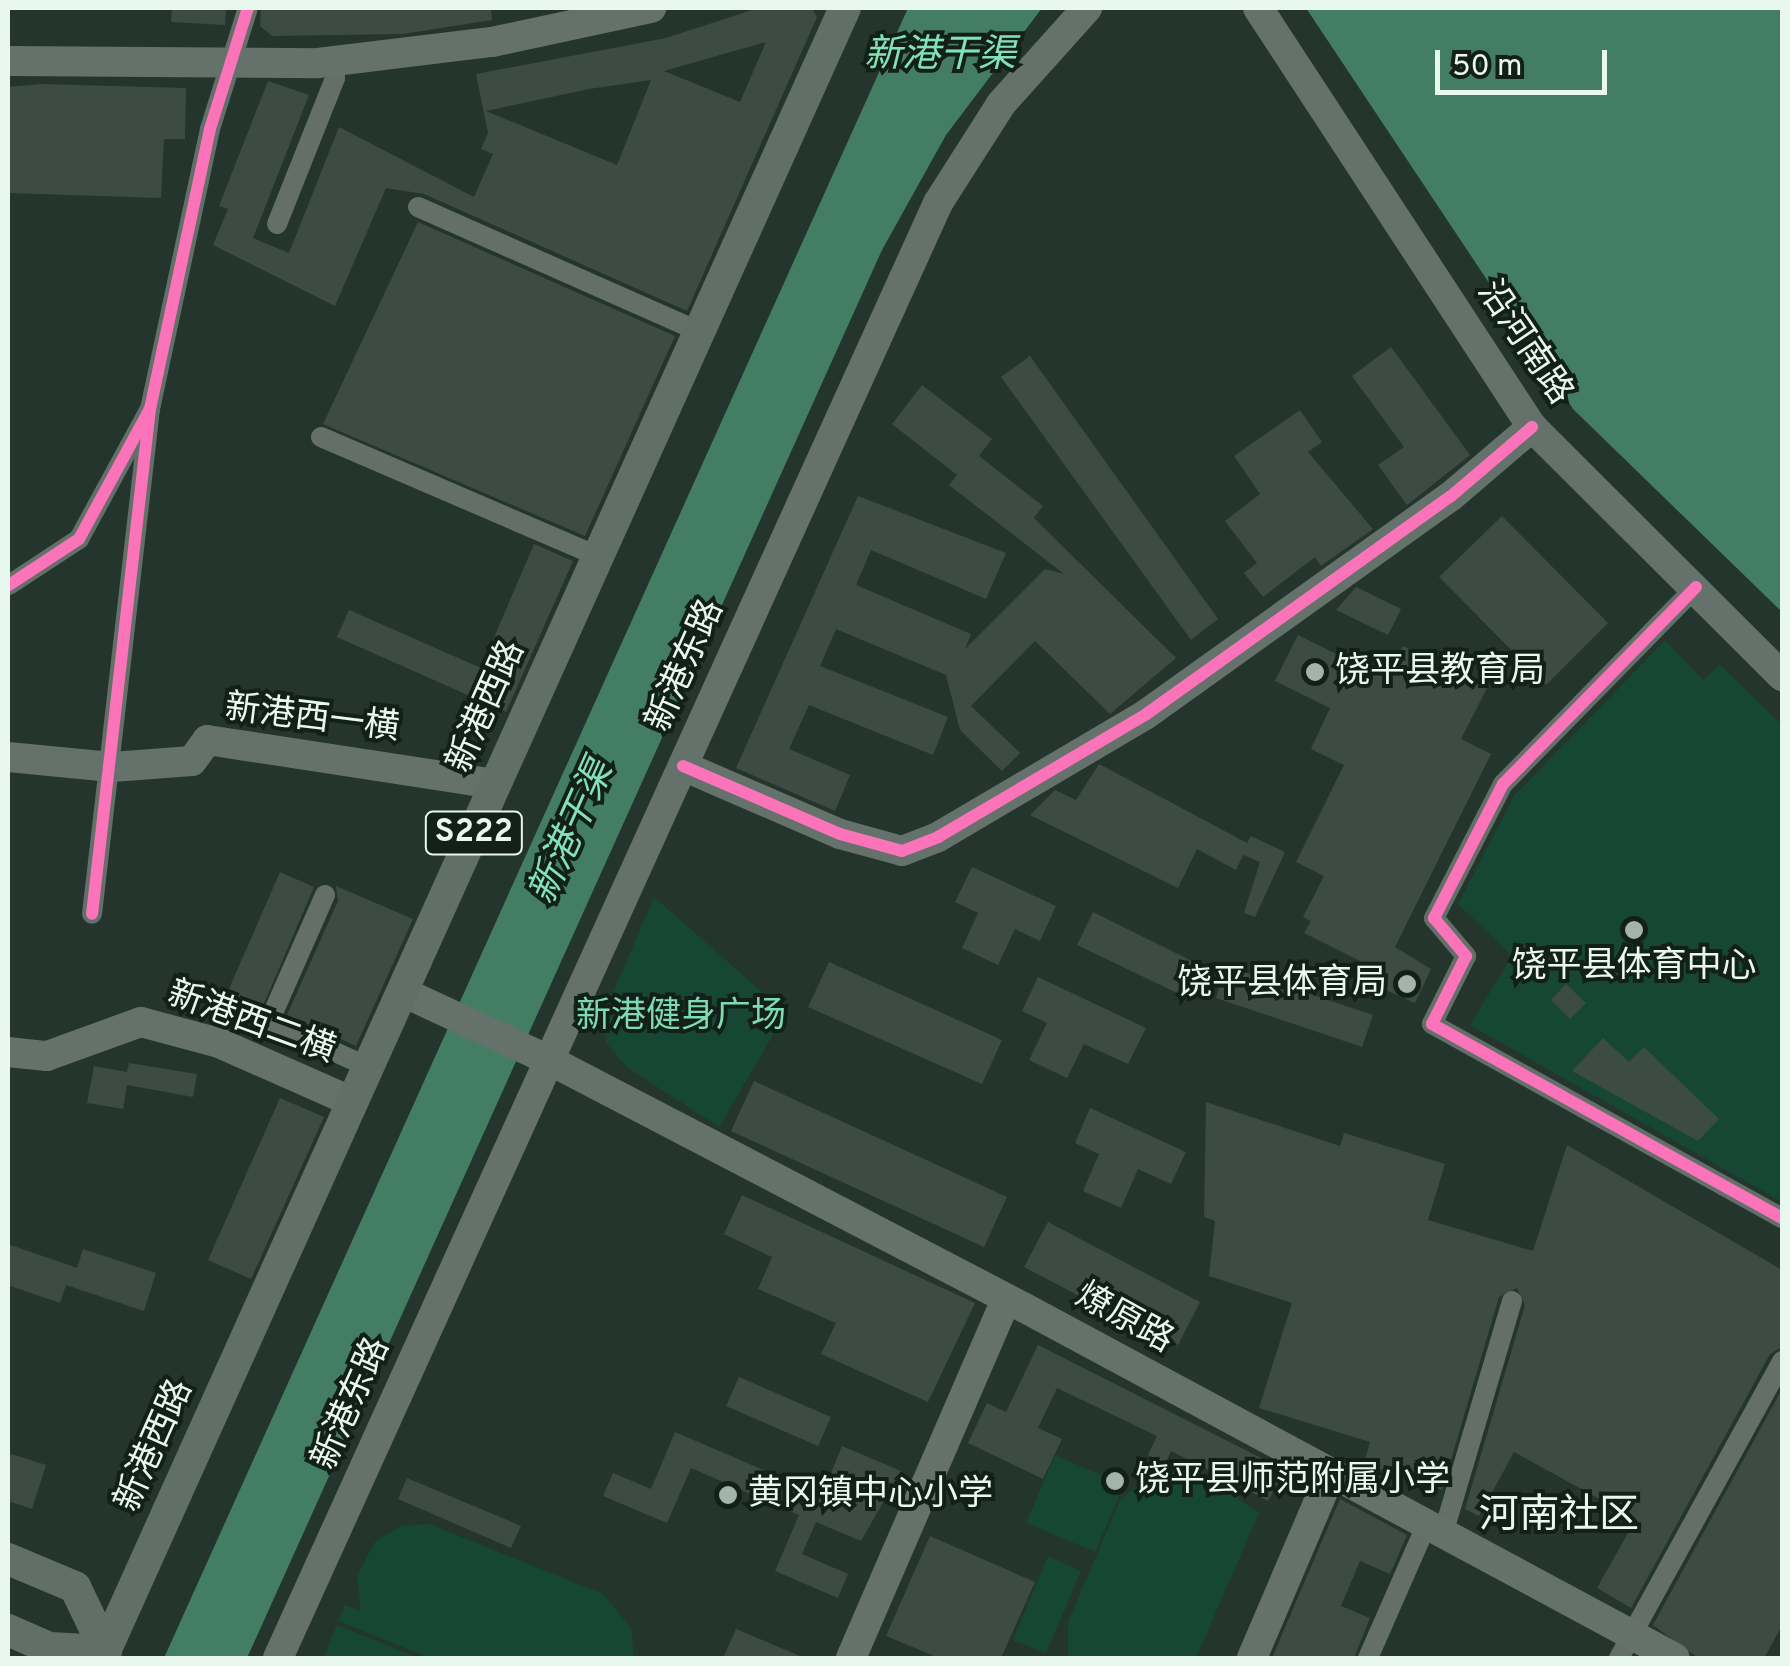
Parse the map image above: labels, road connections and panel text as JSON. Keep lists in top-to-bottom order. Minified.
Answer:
{"streets":{"main road":["沿河南路","新港东路","新港西路","新港西一横","S222","新港西二横","燎原路"]},"crossings":[["新港东路","燎原路"],["新港西路","新港西一横"],["新港西路","新港西二横"],["新港西路","燎原路"]],"districts":["河南社区"],"water":["新港干渠"],"parks":["新港健身广场"],"places":["饶平县教育局","饶平县体育中心","饶平县体育局","饶平县师范附属小学","黄冈镇中心小学"],"scale_bar":"50 m"}
